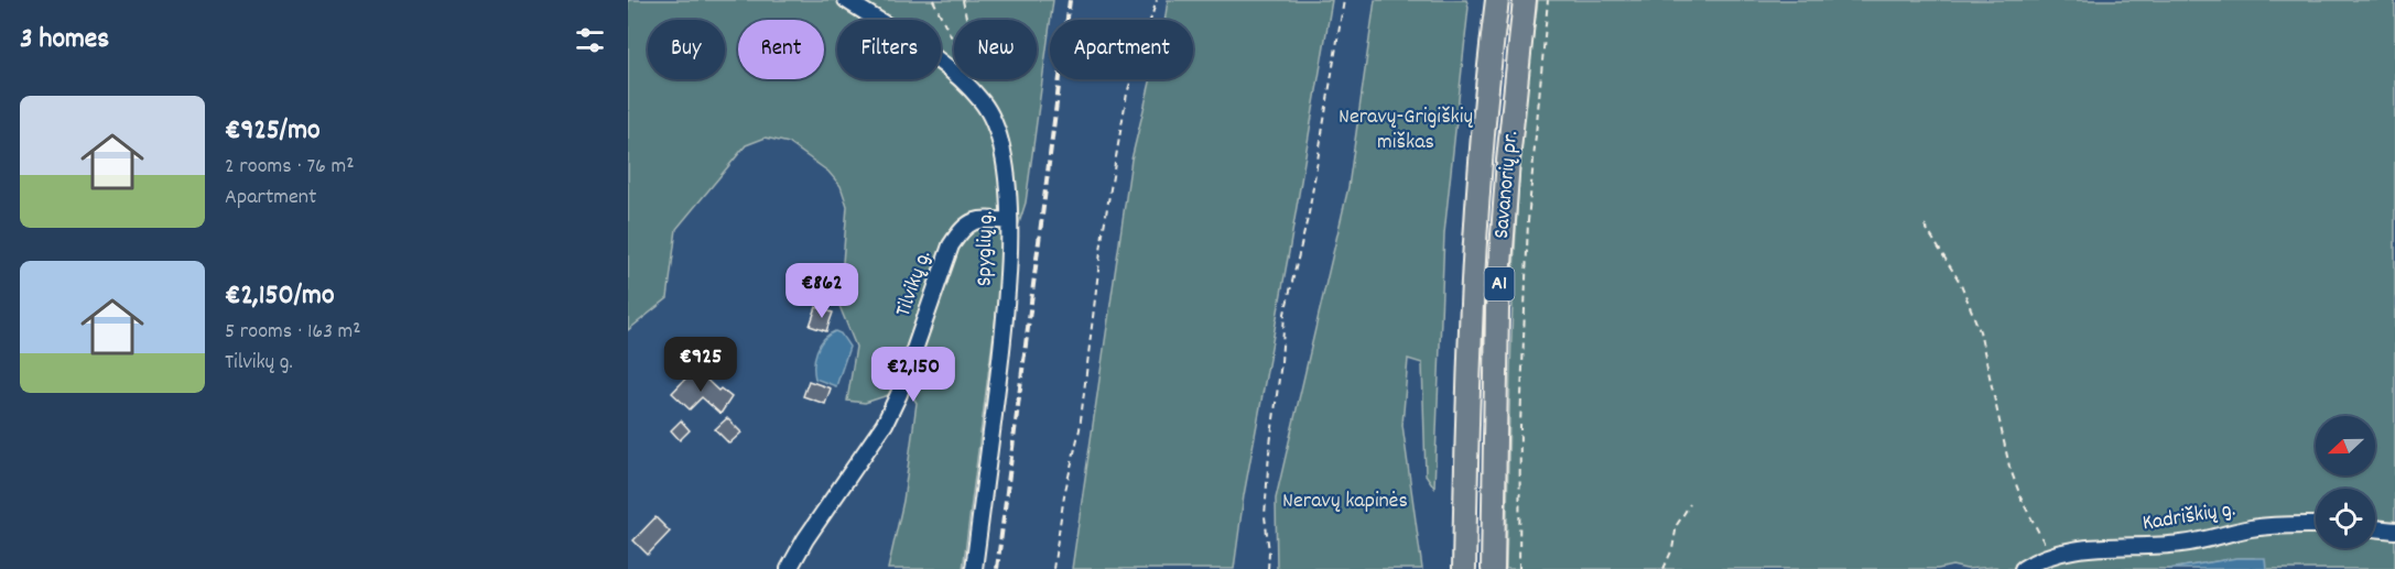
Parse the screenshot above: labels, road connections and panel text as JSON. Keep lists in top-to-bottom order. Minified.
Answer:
{"streets":{"highway":["Savanorių pr.","A1"],"street":["Spyglių g.","Tilvikų g.","Kadriškių g."]},"crossings":[["Spyglių g.","Tilvikų g."]],"parks":["Neravų-Grigiškių miškas","Neravų kapinės"],"north":"left","page":{"heading":"3 homes","chip":["Buy","Rent","Filters","New","Apartment"],"list":[{"name":"€925/mo","note":"2 rooms · 76 m² · Apartment"},{"name":"€2,150/mo","note":"5 rooms · 163 m² · Tilvikų g."}],"price":["€862","€925","€2,150"]}}
